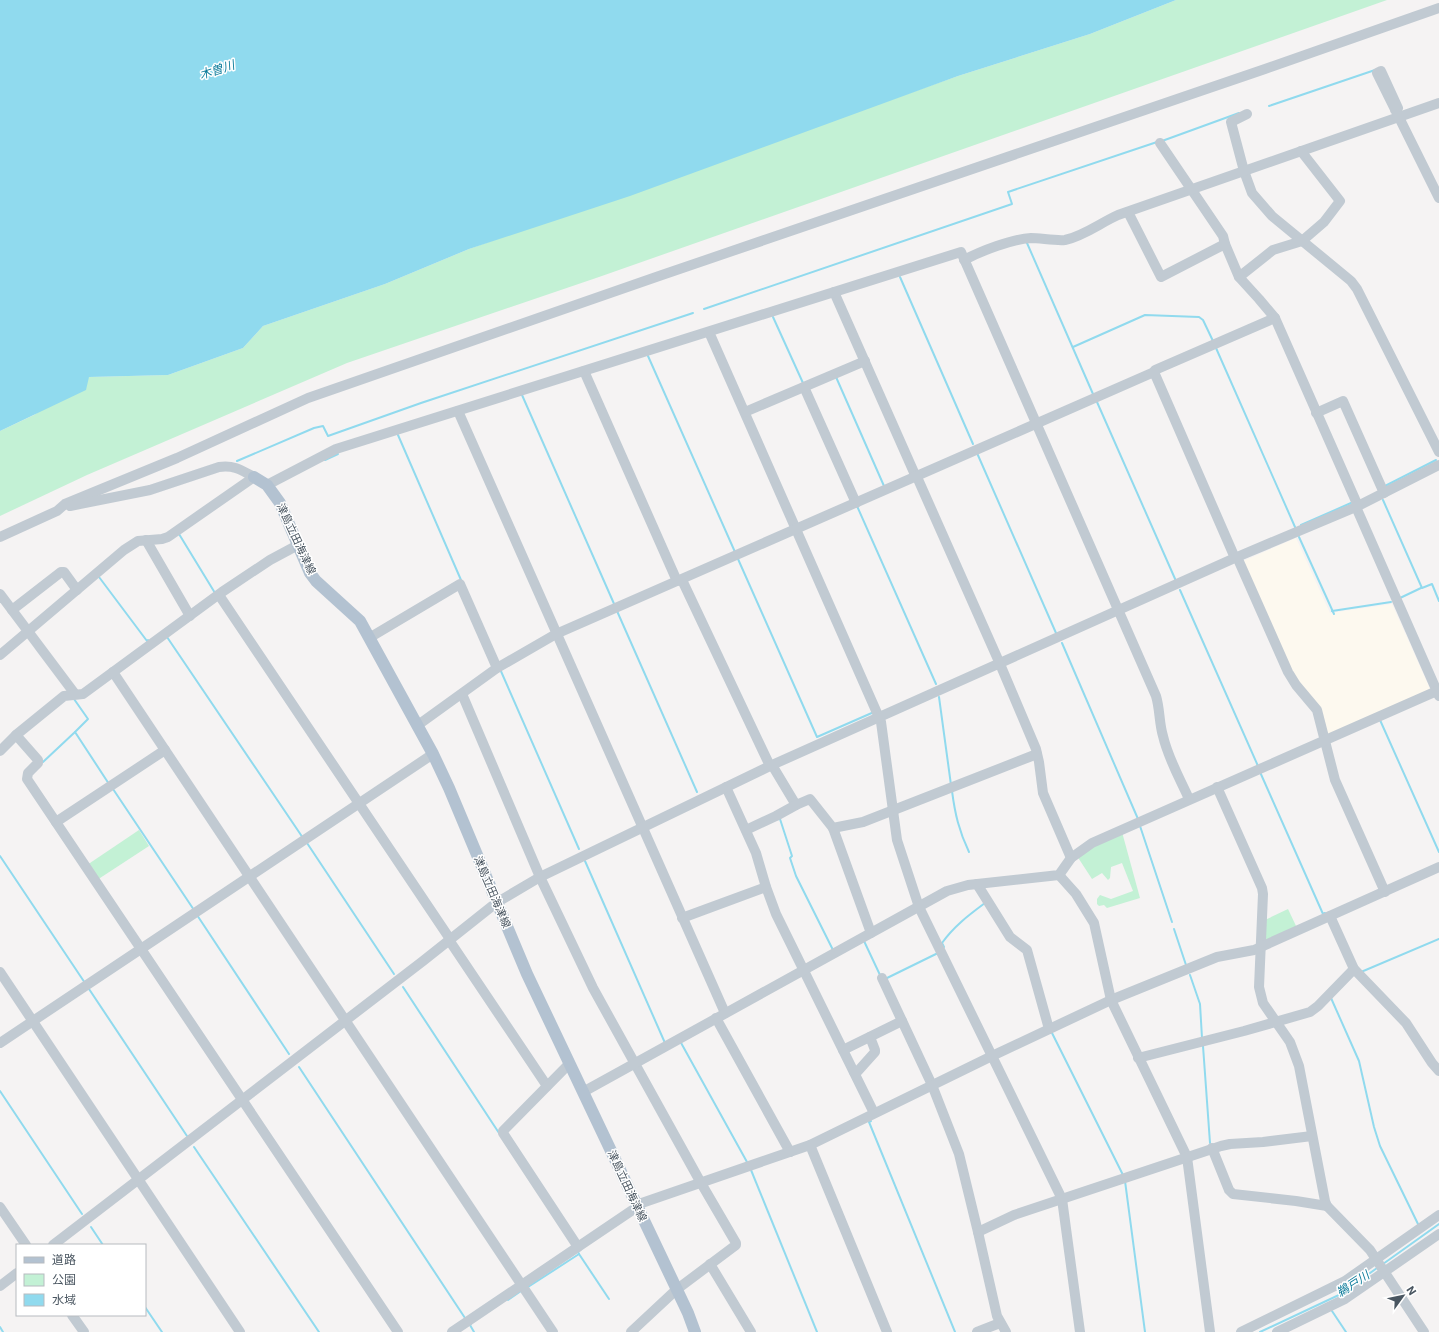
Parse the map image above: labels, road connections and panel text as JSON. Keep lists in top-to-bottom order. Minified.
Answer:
{"streets":{"main road":["津島立田海津線"]},"water":["木曽川","鵜戸川"],"legend":["道路","公園","水域"],"north":"top right"}
